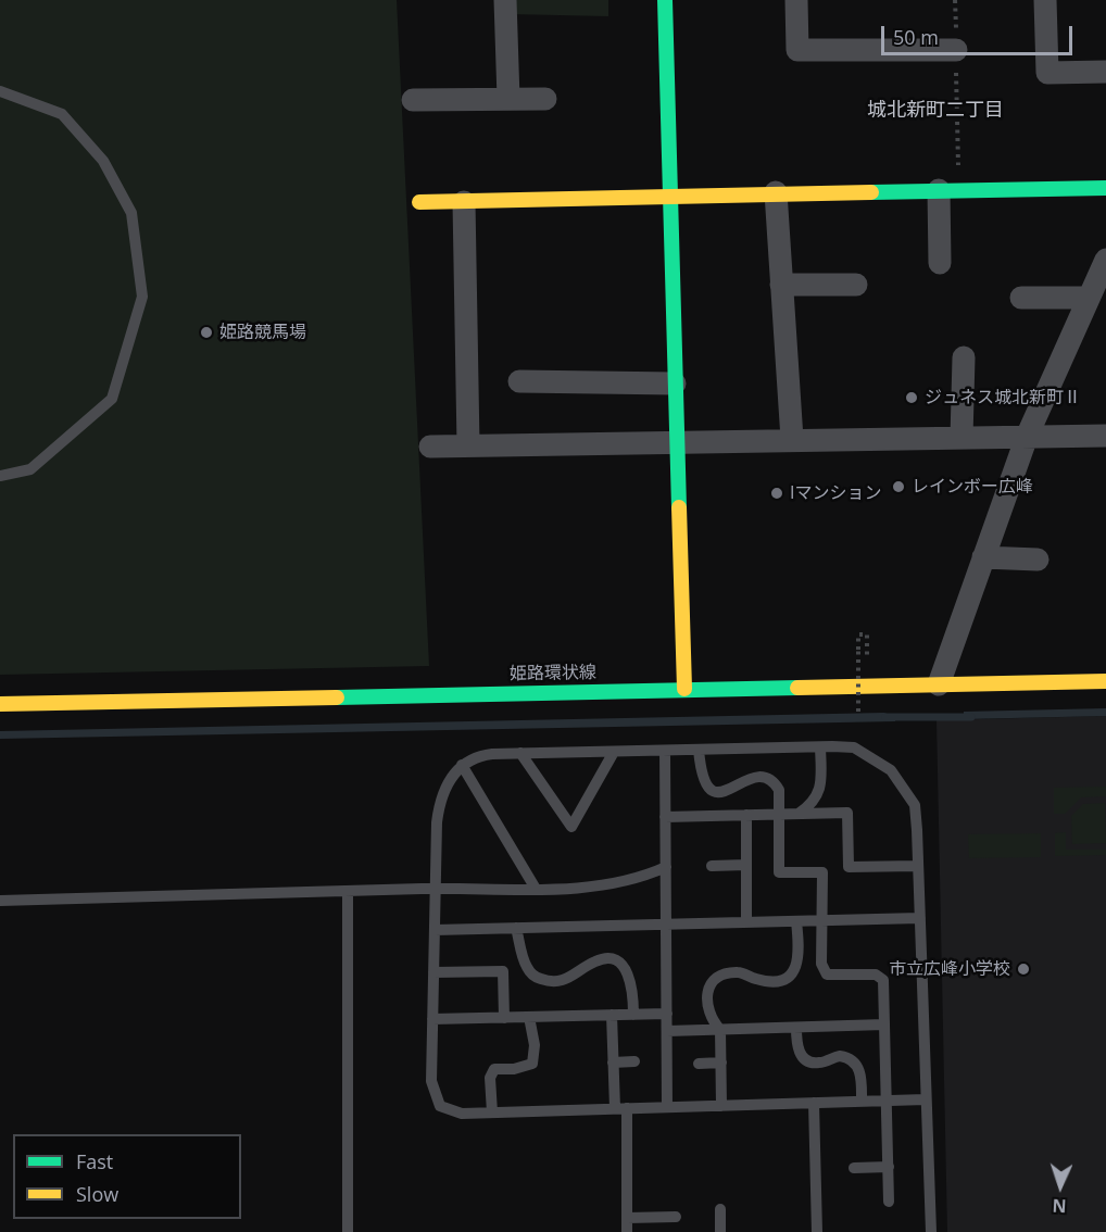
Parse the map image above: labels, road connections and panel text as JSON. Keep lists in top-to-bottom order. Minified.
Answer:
{"streets":{"street":["姫路環状線"]},"districts":["城北新町二丁目"],"places":["姫路競馬場","ジュネス城北新町Ⅱ","レインボー広峰","Iマンション","市立広峰小学校"],"legend":["Fast","Slow"],"scale_bar":"50 m","north":"bottom"}
